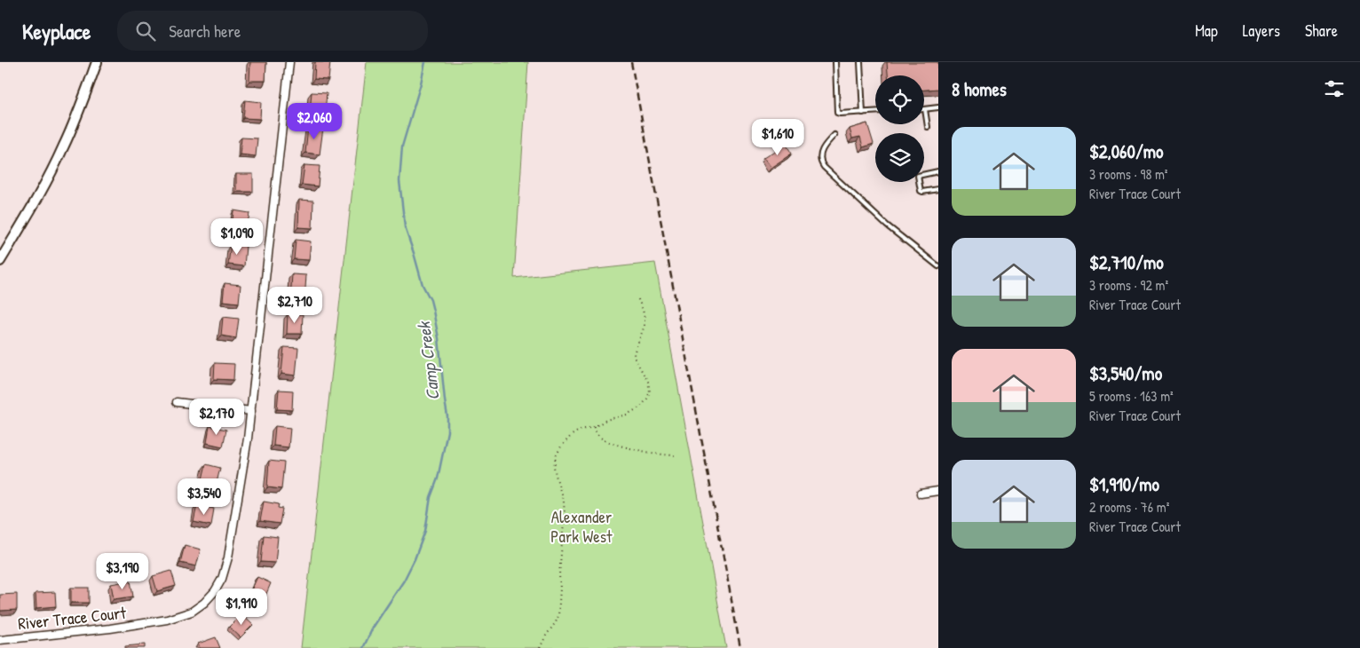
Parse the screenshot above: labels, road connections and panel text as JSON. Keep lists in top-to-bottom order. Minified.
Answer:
{"streets":{"street":["River Trace Court"]},"water":["Camp Creek"],"parks":["Alexander Park West"],"page":{"header":"Keyplace","search":"Search here","nav":["Map","Layers","Share"],"heading":"8 homes","price":["$2,060","$1,610","$1,090","$2,710","$2,170","$3,540","$3,190","$1,910"],"list":[{"name":"$2,060/mo","note":"3 rooms · 98 m² · River Trace Court"},{"name":"$2,710/mo","note":"3 rooms · 92 m² · River Trace Court"},{"name":"$3,540/mo","note":"5 rooms · 163 m² · River Trace Court"},{"name":"$1,910/mo","note":"2 rooms · 76 m² · River Trace Court"}]}}
